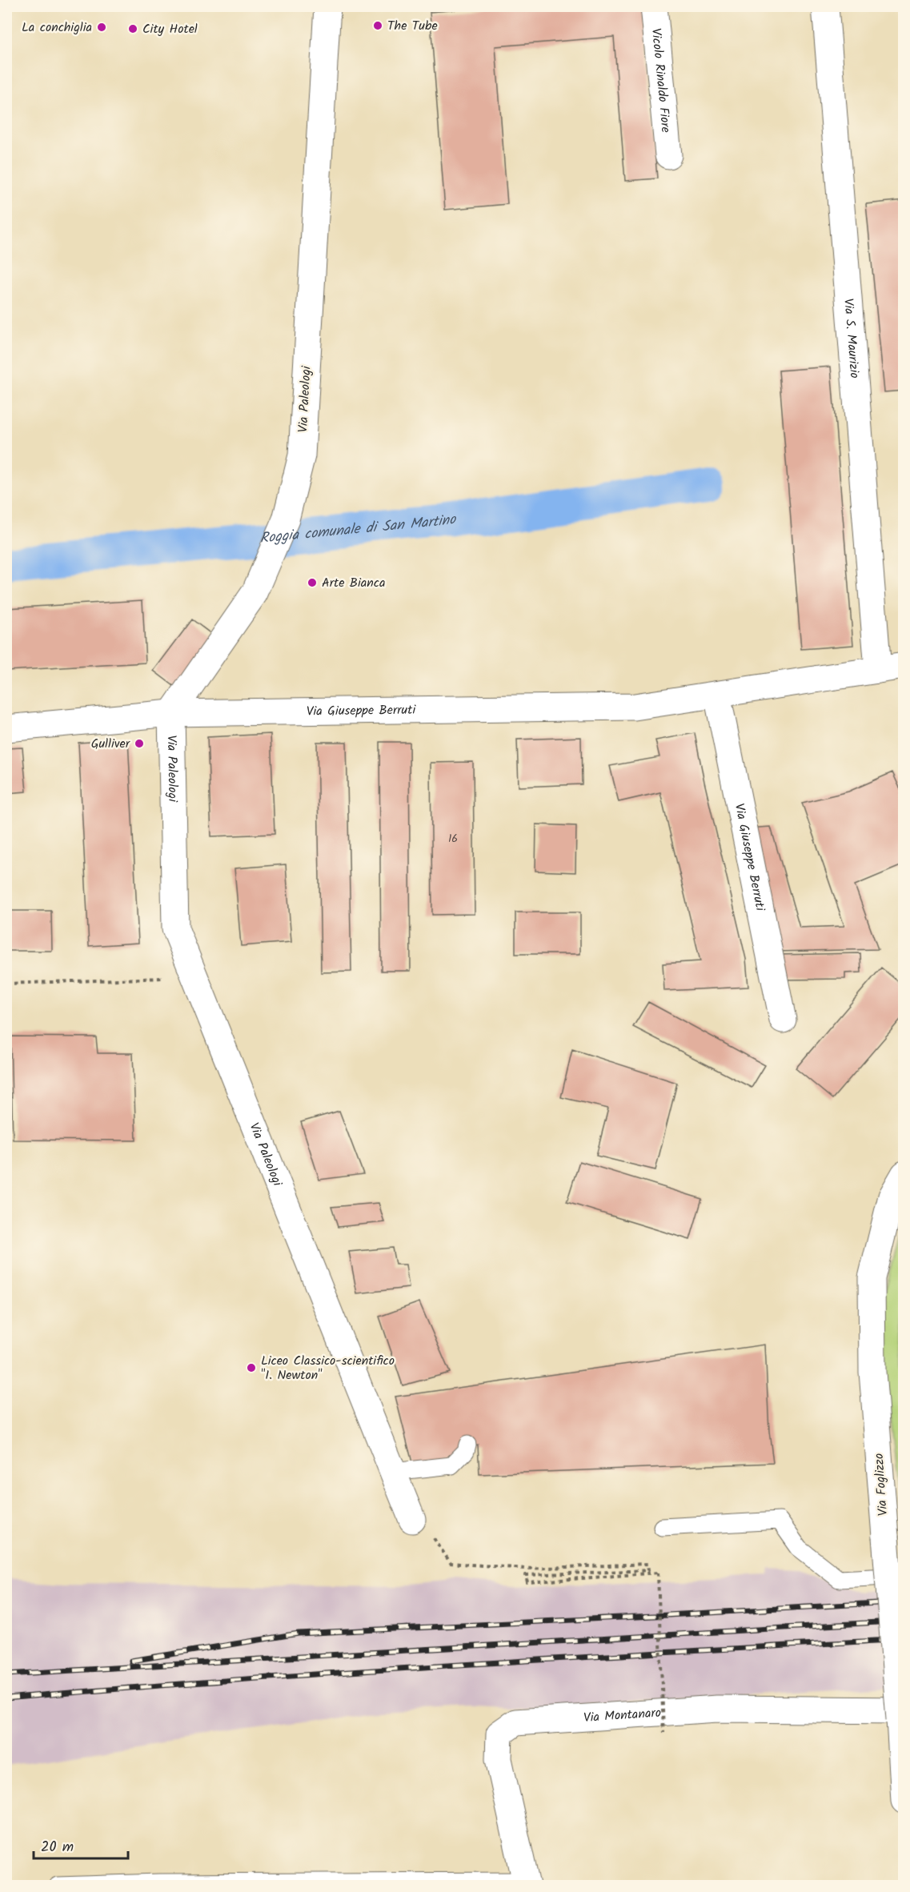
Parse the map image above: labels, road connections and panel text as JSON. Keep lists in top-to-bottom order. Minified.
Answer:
{"streets":{"street":["Vicolo Rinaldo Fiore","Via S. Maurizio","Via Paleologi","Via Giuseppe Berruti","Via Foglizzo","Via Montanaro"]},"crossings":[["Via S. Maurizio","Via Giuseppe Berruti"],["Via Paleologi","Via Giuseppe Berruti"],["Via Foglizzo","Via Montanaro"]],"water":["Roggia comunale di San Martino"],"places":["The Tube","La conchiglia","City Hotel","Arte Bianca","Gulliver","Liceo Classico-scientifico \"I. Newton\""],"house_numbers":["16"],"scale_bar":"20 m"}
